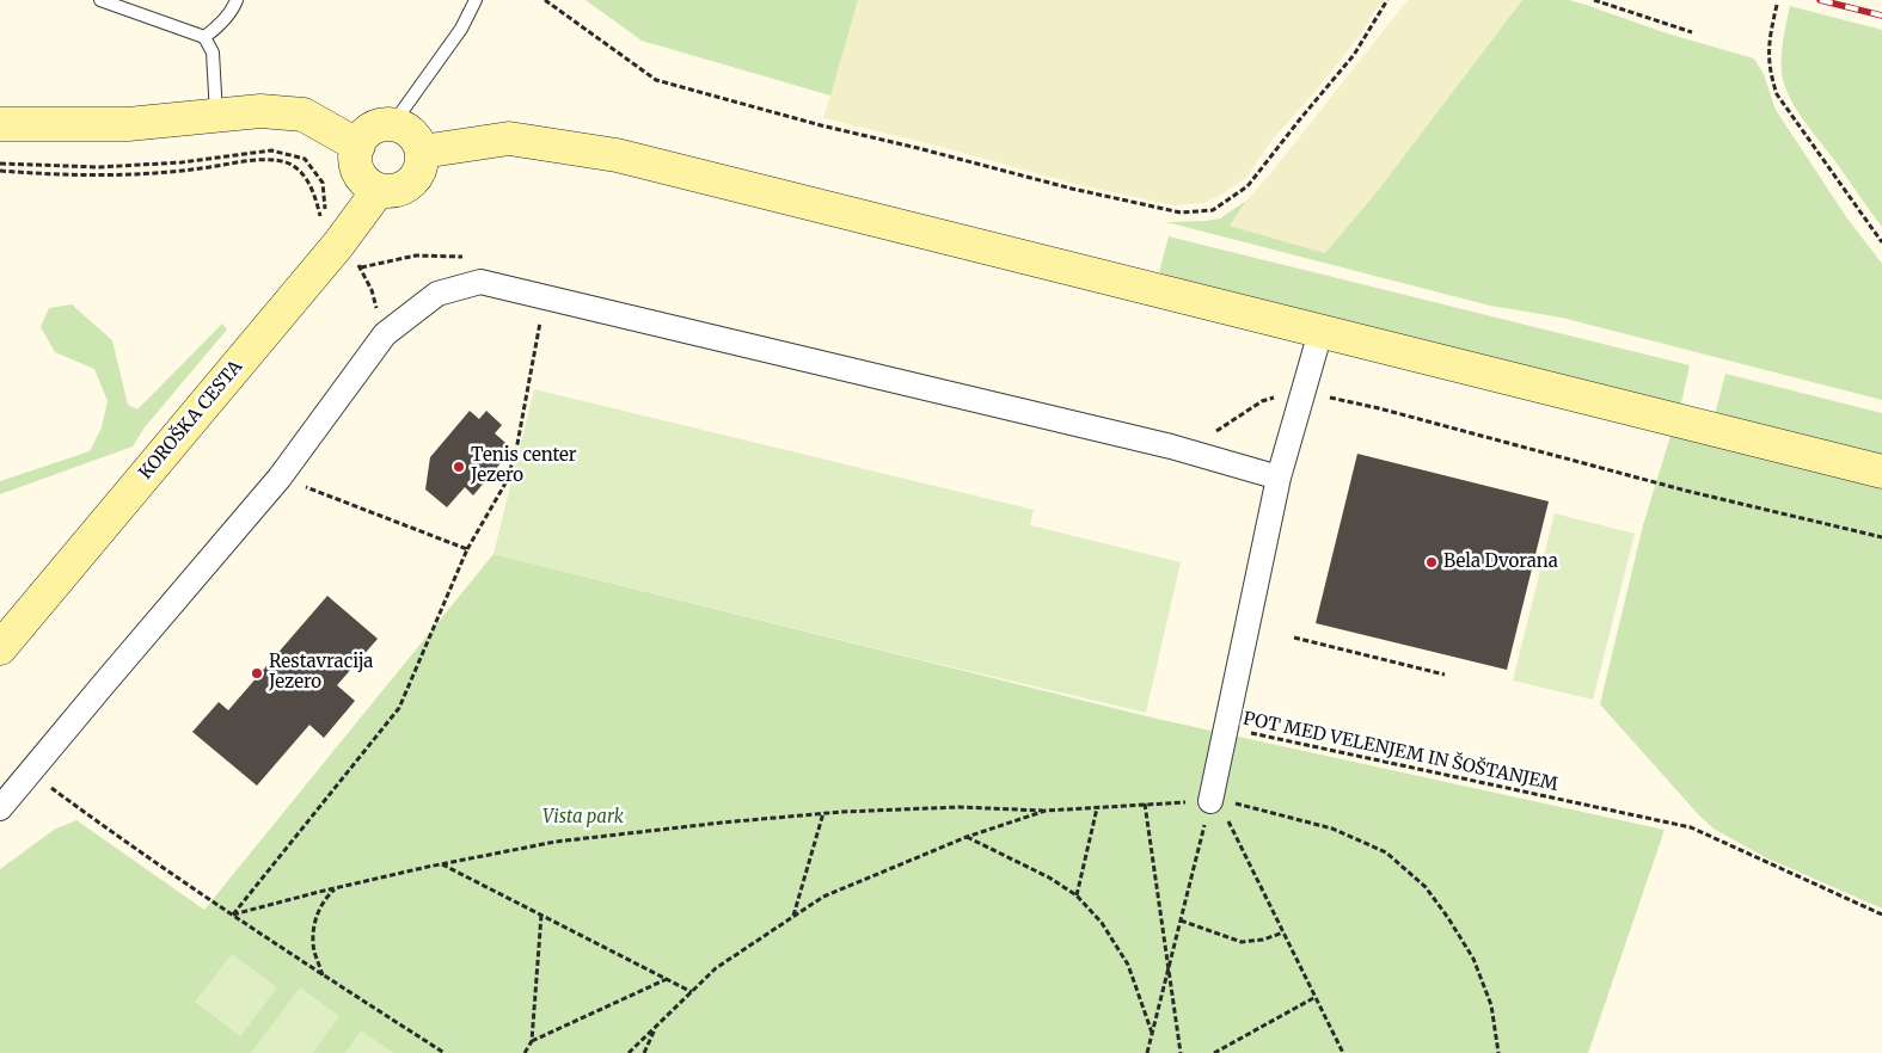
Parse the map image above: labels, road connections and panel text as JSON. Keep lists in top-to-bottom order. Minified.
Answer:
{"streets":{"street":["KOROŠKA CESTA"],"path":["POT MED VELENJEM IN ŠOŠTANJEM"]},"parks":["Vista park"],"places":["Tenis center Jezero","Bela Dvorana","Restavracija Jezero"]}
